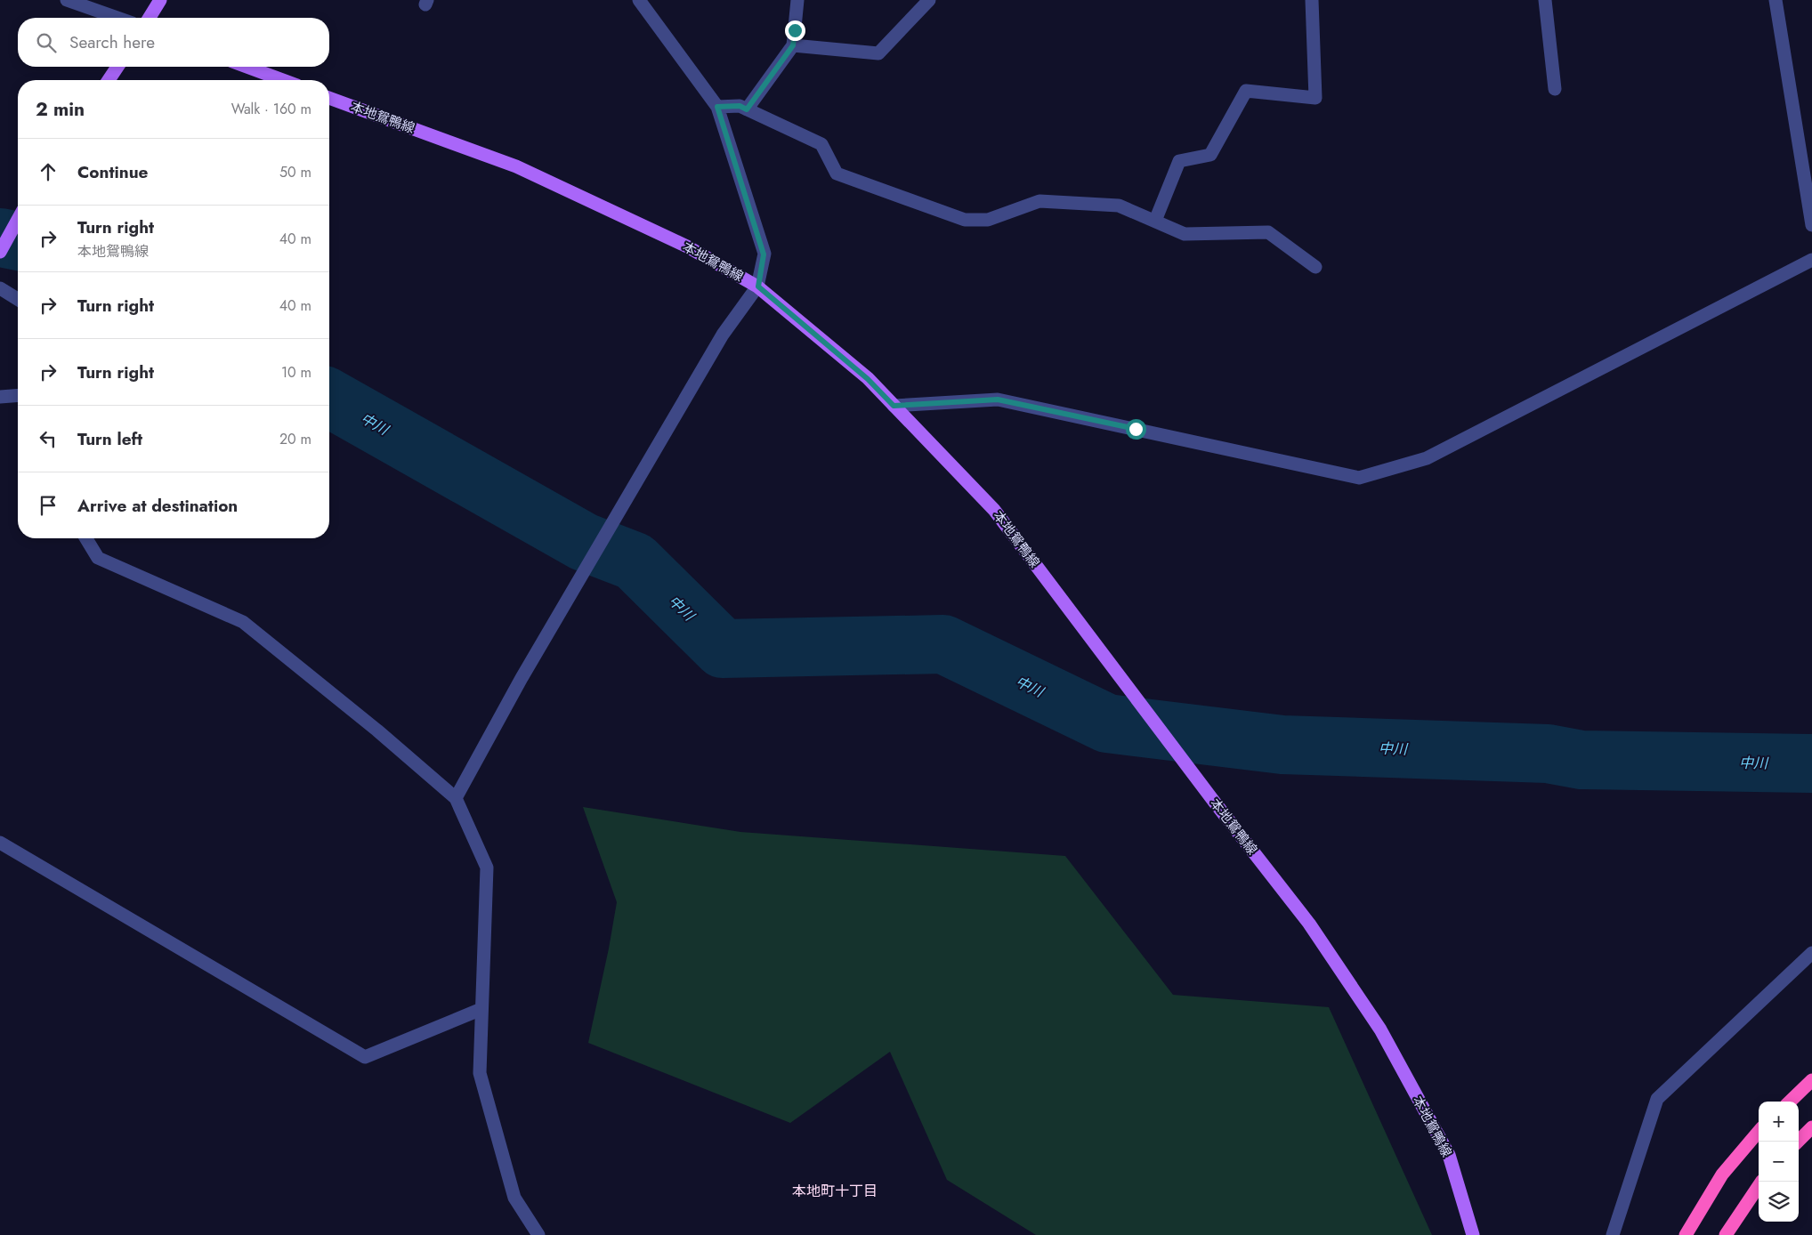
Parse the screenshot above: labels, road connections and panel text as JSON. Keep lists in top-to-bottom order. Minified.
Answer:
{"streets":{"main road":["本地鴛鴨線"]},"districts":["本地町十丁目"],"water":["中川"],"page":{"search":"Search here","heading":["2 min","Walk · 160 m"],"list":[["Continue","50 m"],["Turn right","本地鴛鴨線","40 m"],["Turn right","40 m"],["Turn right","10 m"],["Turn left","20 m"],"Arrive at destination"],"map_buttons":["+","−"]}}
